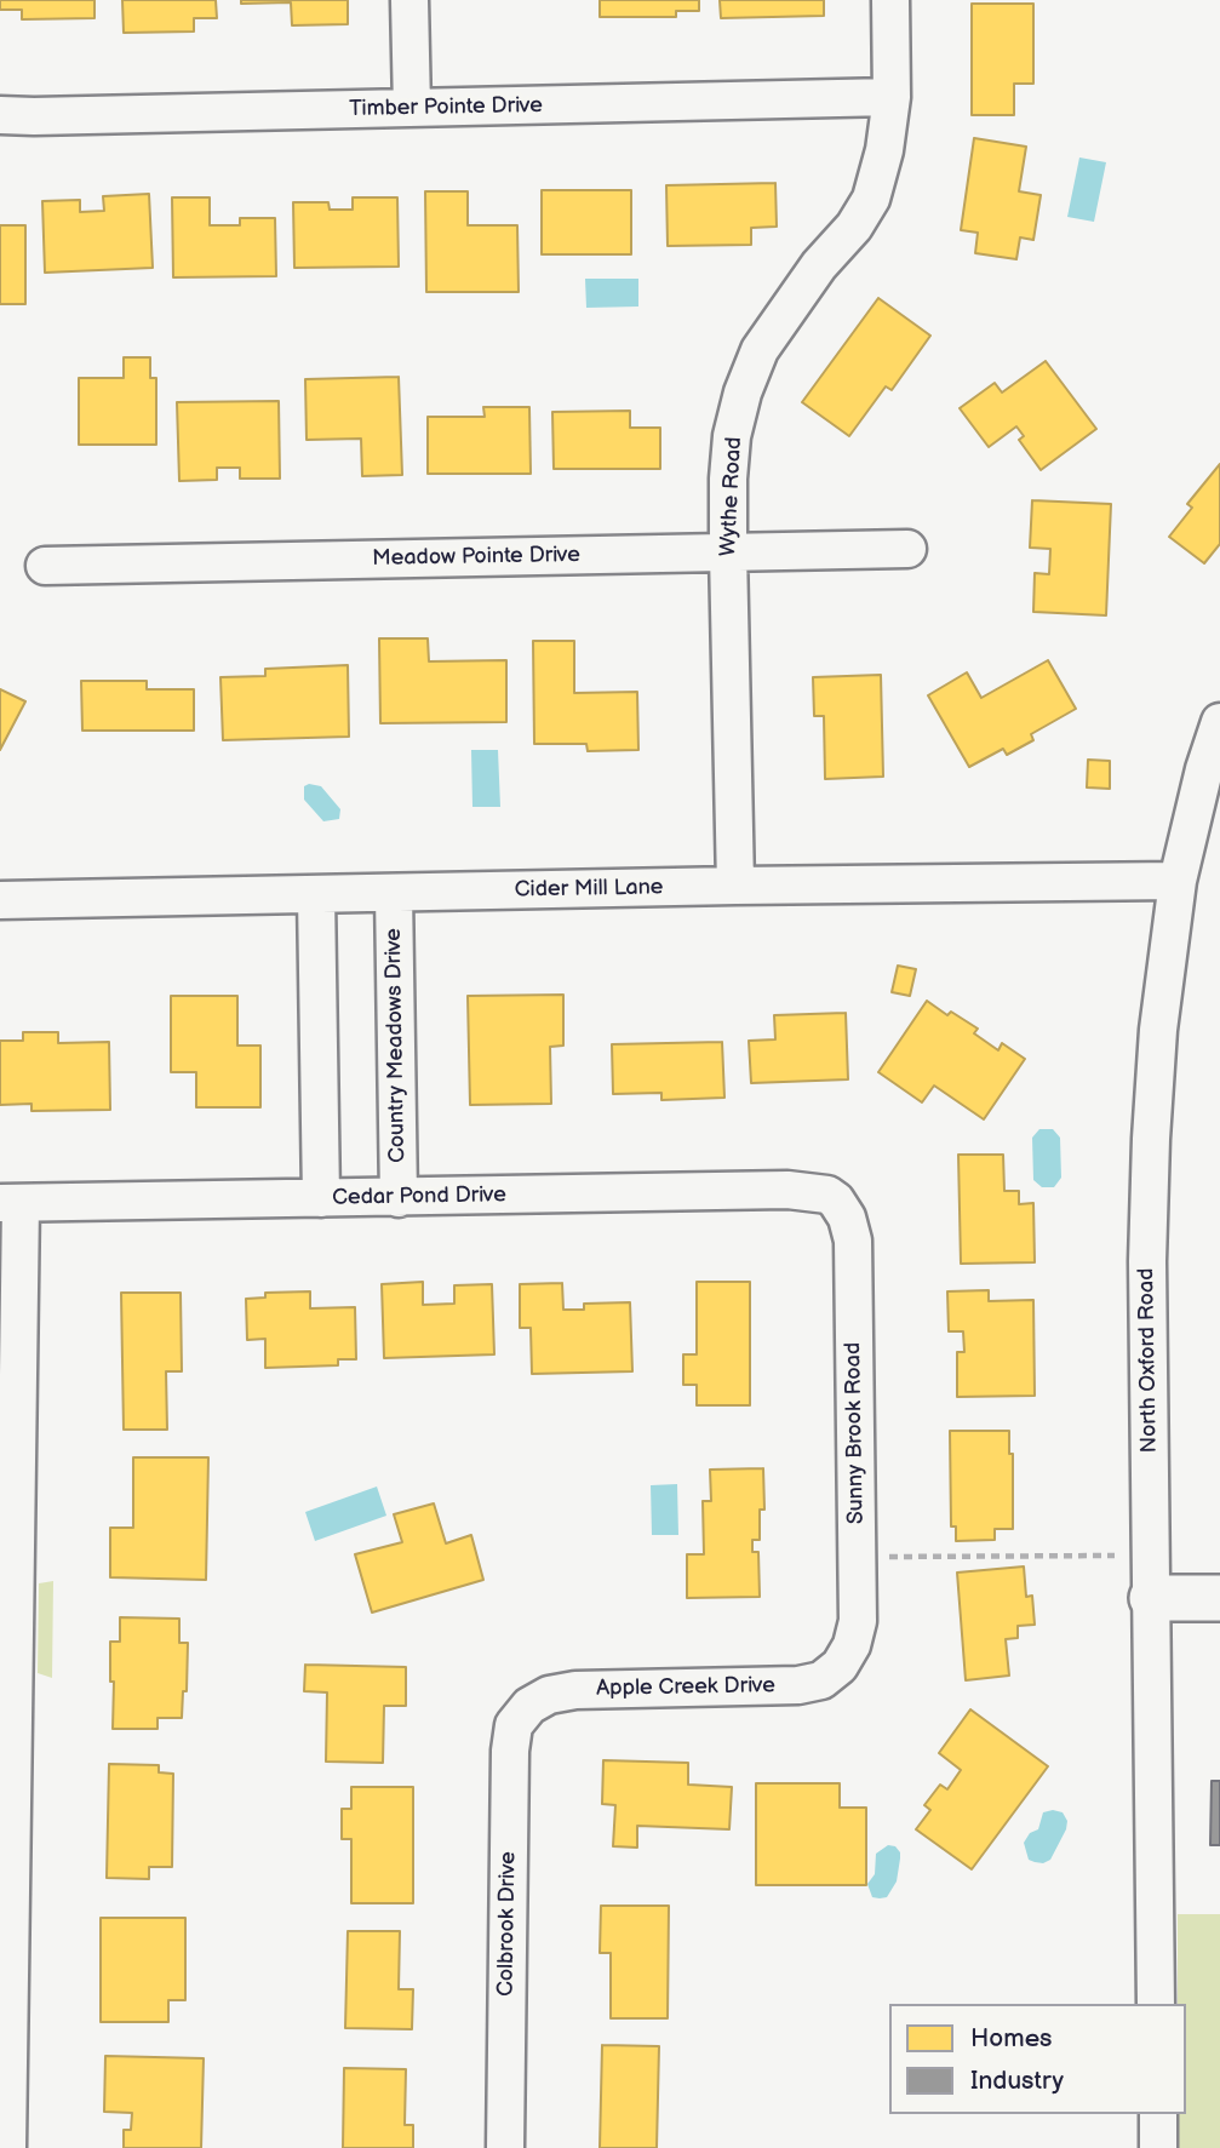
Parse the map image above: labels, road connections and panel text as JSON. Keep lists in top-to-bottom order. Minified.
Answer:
{"streets":{"street":["Timber Pointe Drive","Wythe Road","Meadow Pointe Drive","Cider Mill Lane","Country Meadows Drive","Cedar Pond Drive","North Oxford Road","Sunny Brook Road","Apple Creek Drive","Colbrook Drive"]},"crossings":[["Timber Pointe Drive","Wythe Road"],["Wythe Road","Meadow Pointe Drive"],["Wythe Road","Cider Mill Lane"],["Cider Mill Lane","Country Meadows Drive"],["Cider Mill Lane","North Oxford Road"],["Country Meadows Drive","Cedar Pond Drive"],["Cedar Pond Drive","Sunny Brook Road"],["Sunny Brook Road","Apple Creek Drive"],["Apple Creek Drive","Colbrook Drive"]],"legend":["Homes","Industry"]}
